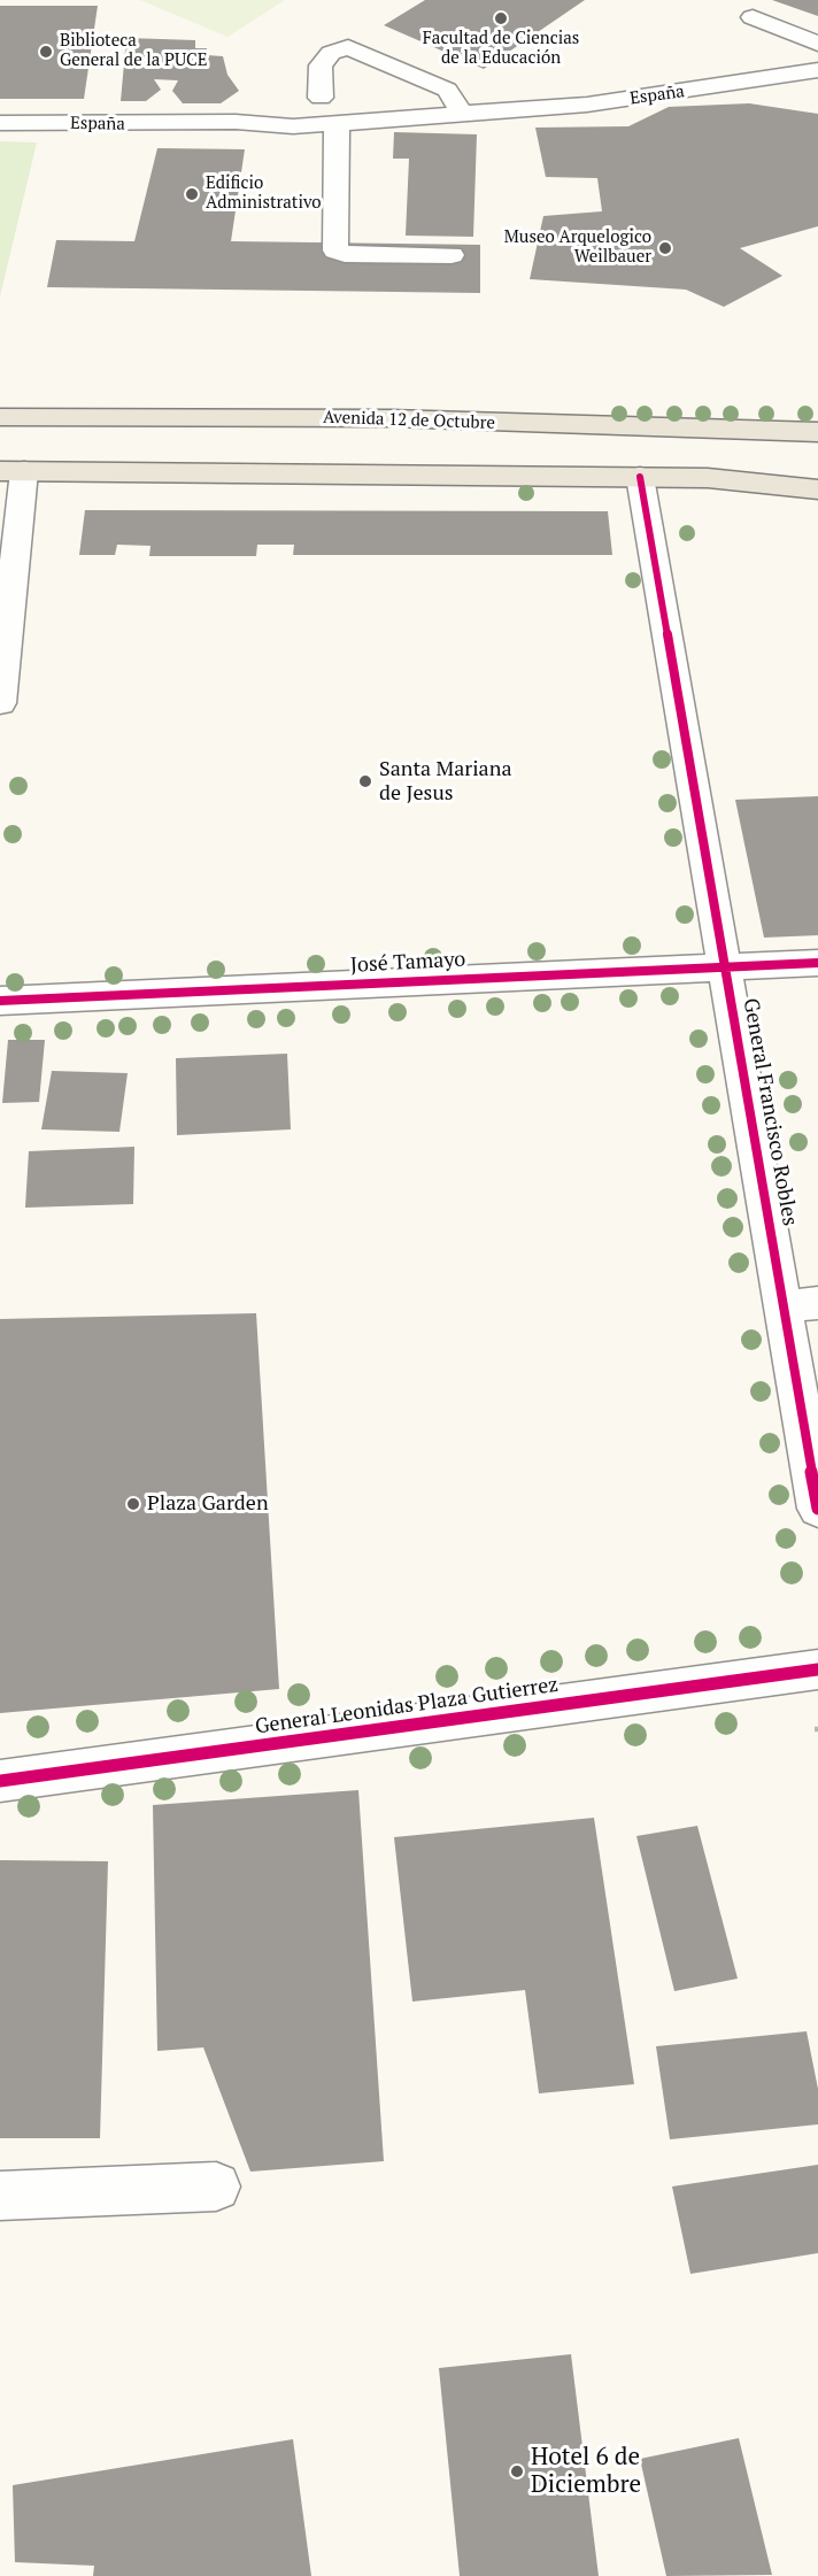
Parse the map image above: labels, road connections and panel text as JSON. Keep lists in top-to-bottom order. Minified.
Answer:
{"streets":{"main road":["Avenida 12 de Octubre"],"street":["España","José Tamayo","General Francisco Robles","General Leonidas Plaza Gutierrez"]},"crossings":[["José Tamayo","General Francisco Robles"]],"places":["Facultad de Ciencias de la Educación","Biblioteca General de la PUCE","Edificio Administrativo","Museo Arquelogico Weilbauer","Santa Mariana de Jesus","Plaza Garden","Hotel 6 de Diciembre"]}
